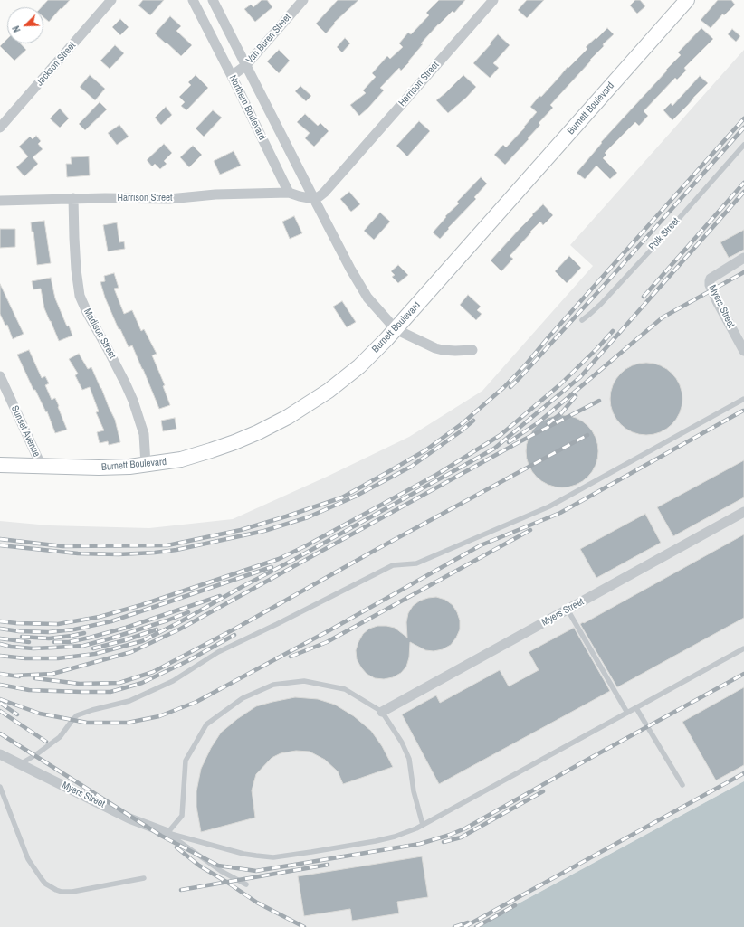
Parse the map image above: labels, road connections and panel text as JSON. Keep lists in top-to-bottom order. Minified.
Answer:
{"streets":{"main road":["Burnett Boulevard"],"street":["Van Buren Street","Jackson Street","Harrison Street","Northern Boulevard","Myers Street","Madison Street","Sunset Avenue"],"lane":["Polk Street"]},"crossings":[["Van Buren Street","Northern Boulevard"],["Harrison Street","Northern Boulevard"],["Harrison Street","Madison Street"],["Northern Boulevard","Burnett Boulevard"],["Burnett Boulevard","Madison Street"],["Burnett Boulevard","Sunset Avenue"]],"north":"bottom left"}
